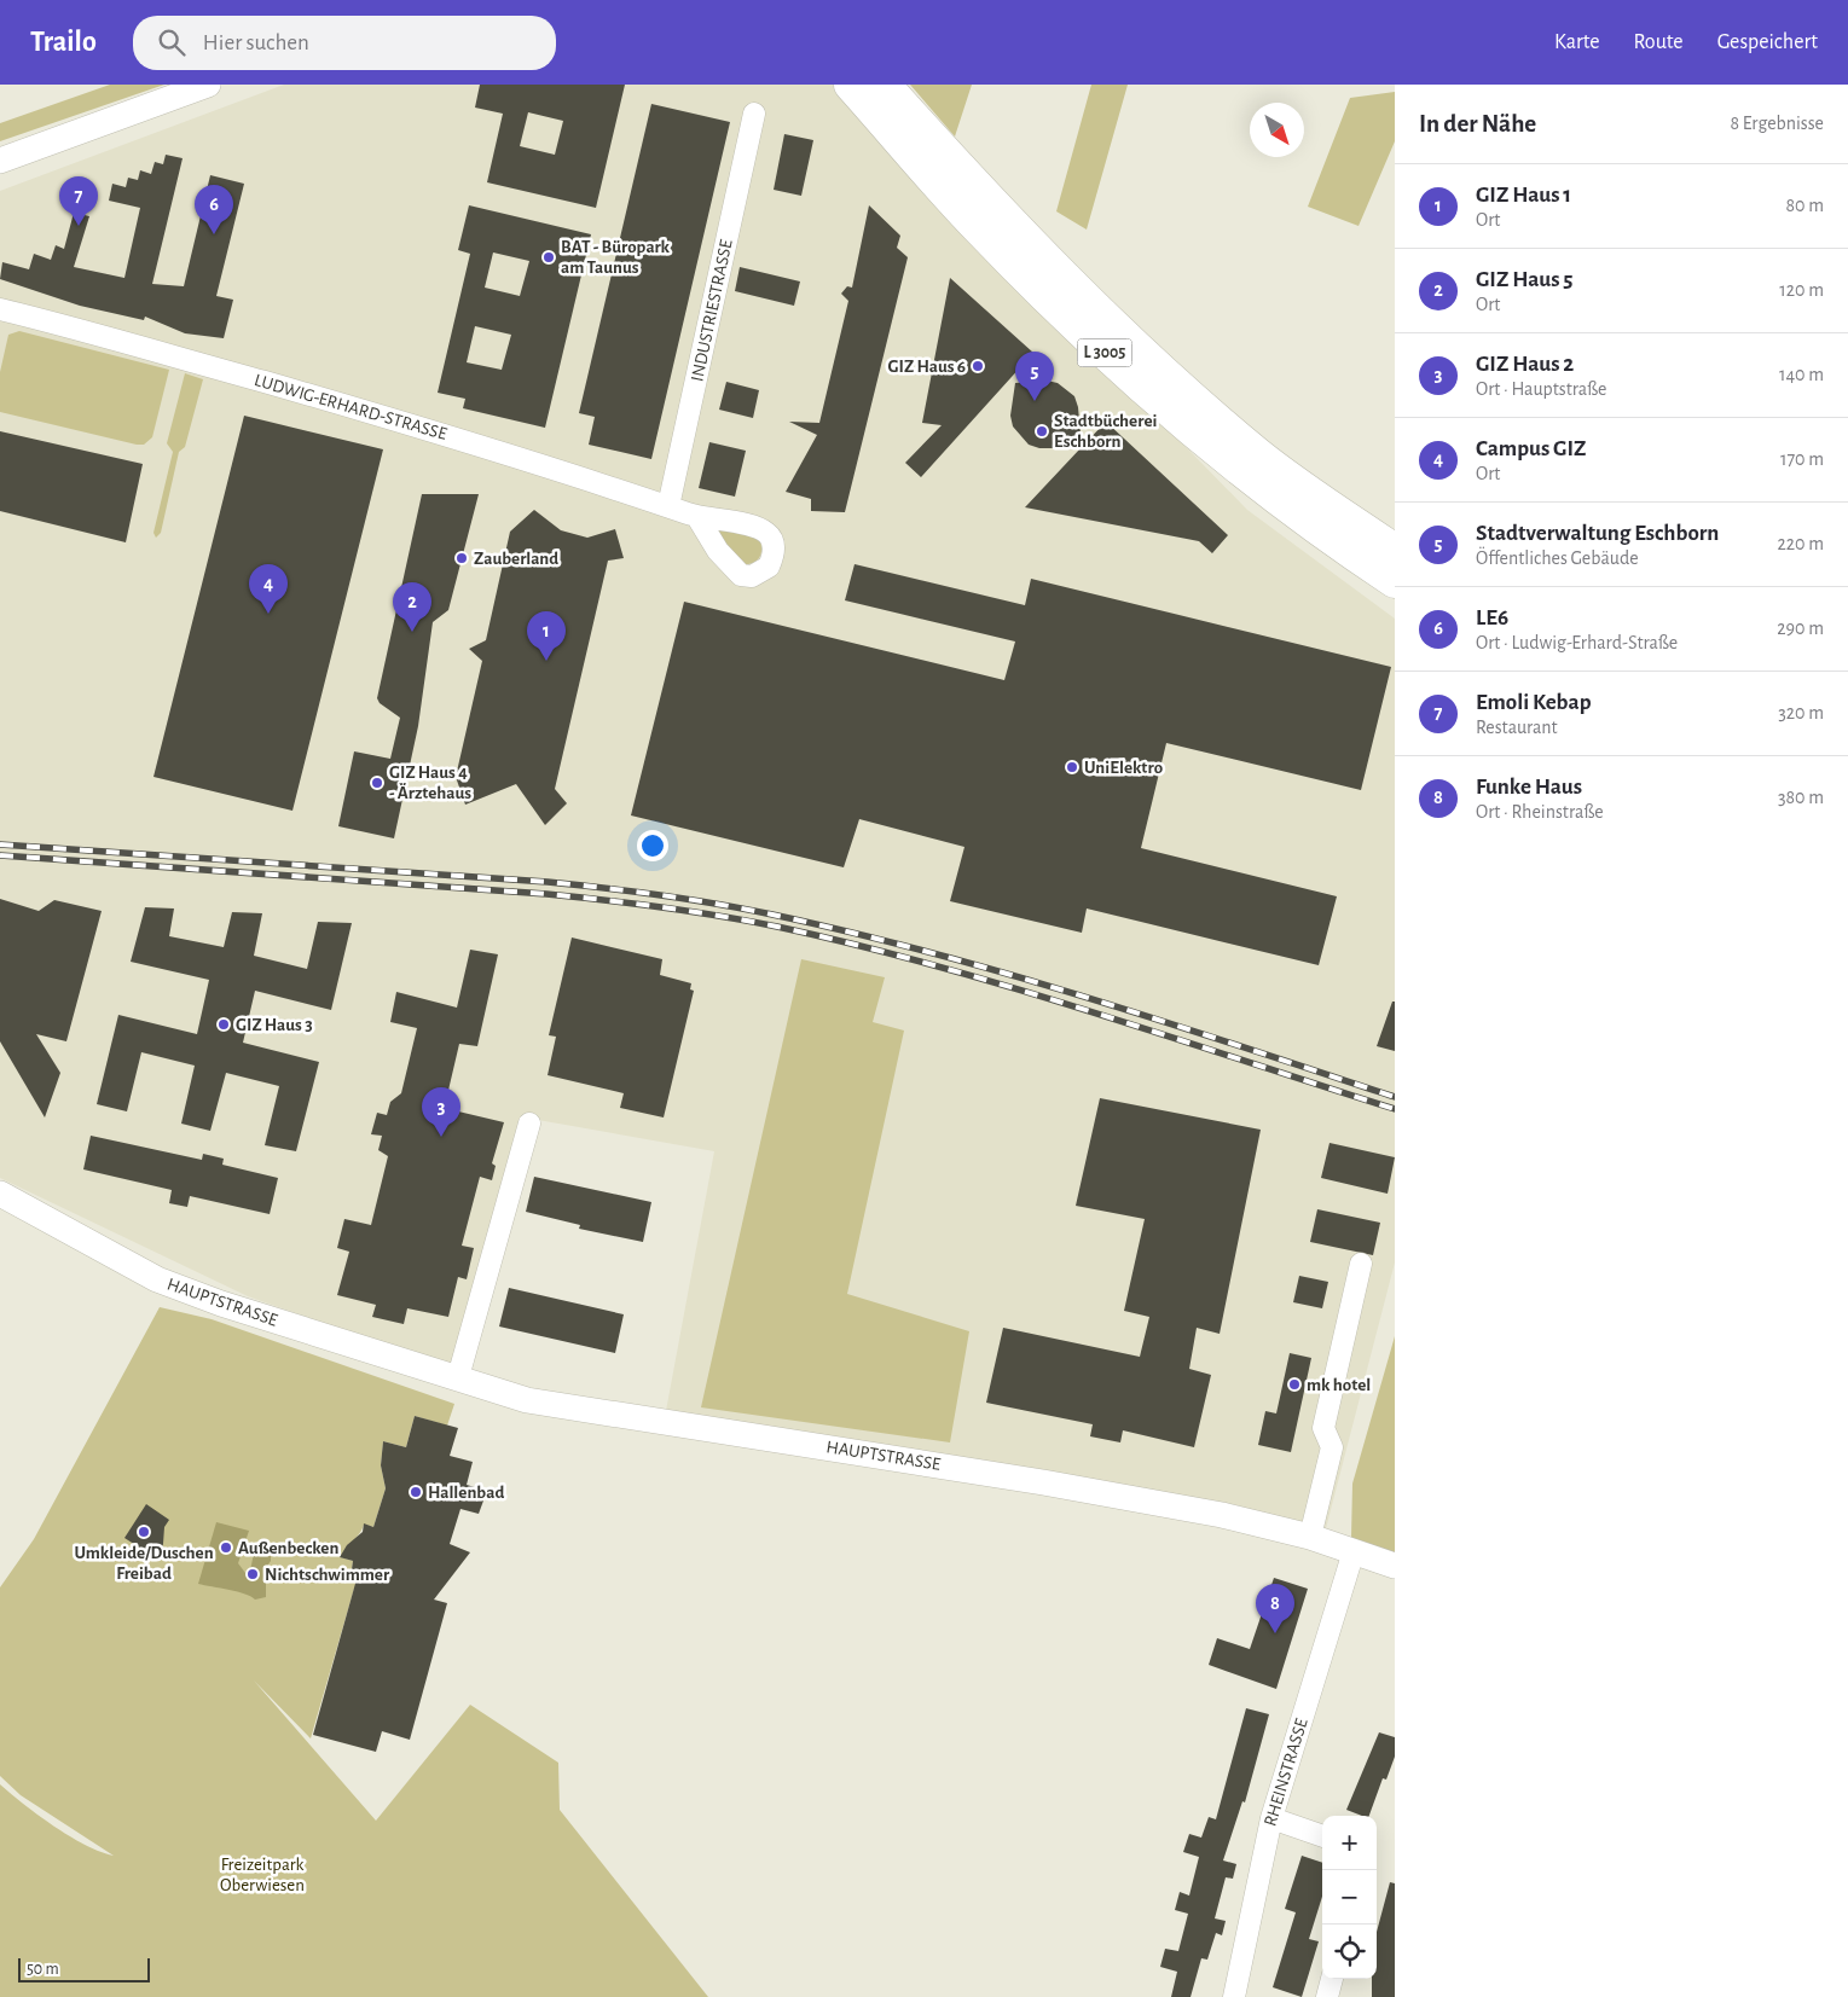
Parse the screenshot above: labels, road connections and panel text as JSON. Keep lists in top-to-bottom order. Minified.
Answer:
{"streets":{"highway":["L 3005"],"street":["INDUSTRIESTRASSE","LUDWIG-ERHARD-STRASSE","HAUPTSTRASSE","RHEINSTRASSE"]},"crossings":[["INDUSTRIESTRASSE","LUDWIG-ERHARD-STRASSE"],["HAUPTSTRASSE","RHEINSTRASSE"]],"parks":["Freizeitpark Oberwiesen"],"places":["BAT - Büropark am Taunus","GIZ Haus 6","Stadtbücherei Eschborn","Zauberland","UniElektro","GIZ Haus 4 - Ärztehaus","GIZ Haus 3","mk hotel","Hallenbad","Umkleide/Duschen Freibad","Außenbecken","Nichtschwimmer"],"scale_bar":"50 m","north":"bottom right","page":{"header":"Trailo","search":"Hier suchen","nav":["Karte","Route","Gespeichert"],"heading":["In der Nähe","8 Ergebnisse"],"list":[{"mark":"1","name":"GIZ Haus 1","note":"Ort","value":"80 m"},{"mark":"2","name":"GIZ Haus 5","note":"Ort","value":"120 m"},{"mark":"3","name":"GIZ Haus 2","note":"Ort · Hauptstraße","value":"140 m"},{"mark":"4","name":"Campus GIZ","note":"Ort","value":"170 m"},{"mark":"5","name":"Stadtverwaltung Eschborn","note":"Öffentliches Gebäude","value":"220 m"},{"mark":"6","name":"LE6","note":"Ort · Ludwig-Erhard-Straße","value":"290 m"},{"mark":"7","name":"Emoli Kebap","note":"Restaurant","value":"320 m"},{"mark":"8","name":"Funke Haus","note":"Ort · Rheinstraße","value":"380 m"}],"pins":["7","6","5","4","2","1","3","8"],"map_buttons":["+","−"],"scale":"50 m"}}
